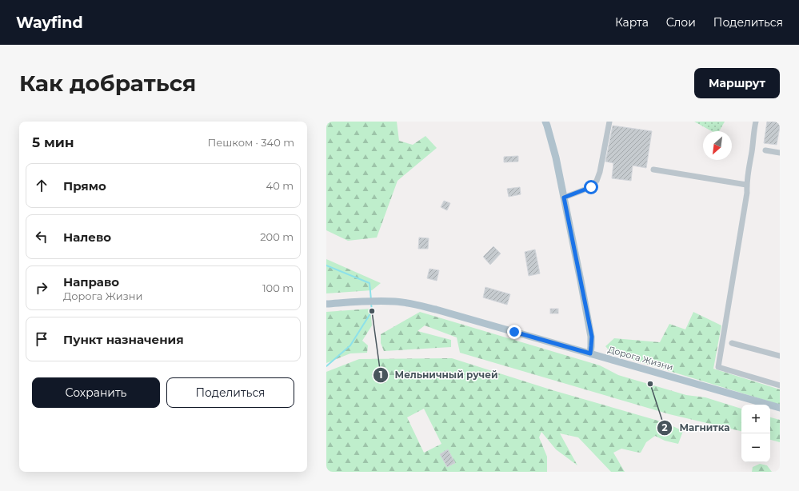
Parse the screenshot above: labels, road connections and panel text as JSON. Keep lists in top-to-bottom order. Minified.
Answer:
{"streets":{"main road":["Дорога Жизни"]},"places":["Мельничный ручей","Магнитка"],"north":"bottom left","page":{"header":"Wayfind","nav":["Карта","Слои","Поделиться"],"buttons":["Маршрут",["Сохранить","Поделиться"]],"title":"Как добраться","heading":["5 мин","Пешком · 340 m"],"list":[["Прямо","40 m"],["Налево","200 m"],["Направо","Дорога Жизни","100 m"],"Пункт назначения"],"map_buttons":["+","−"]}}
